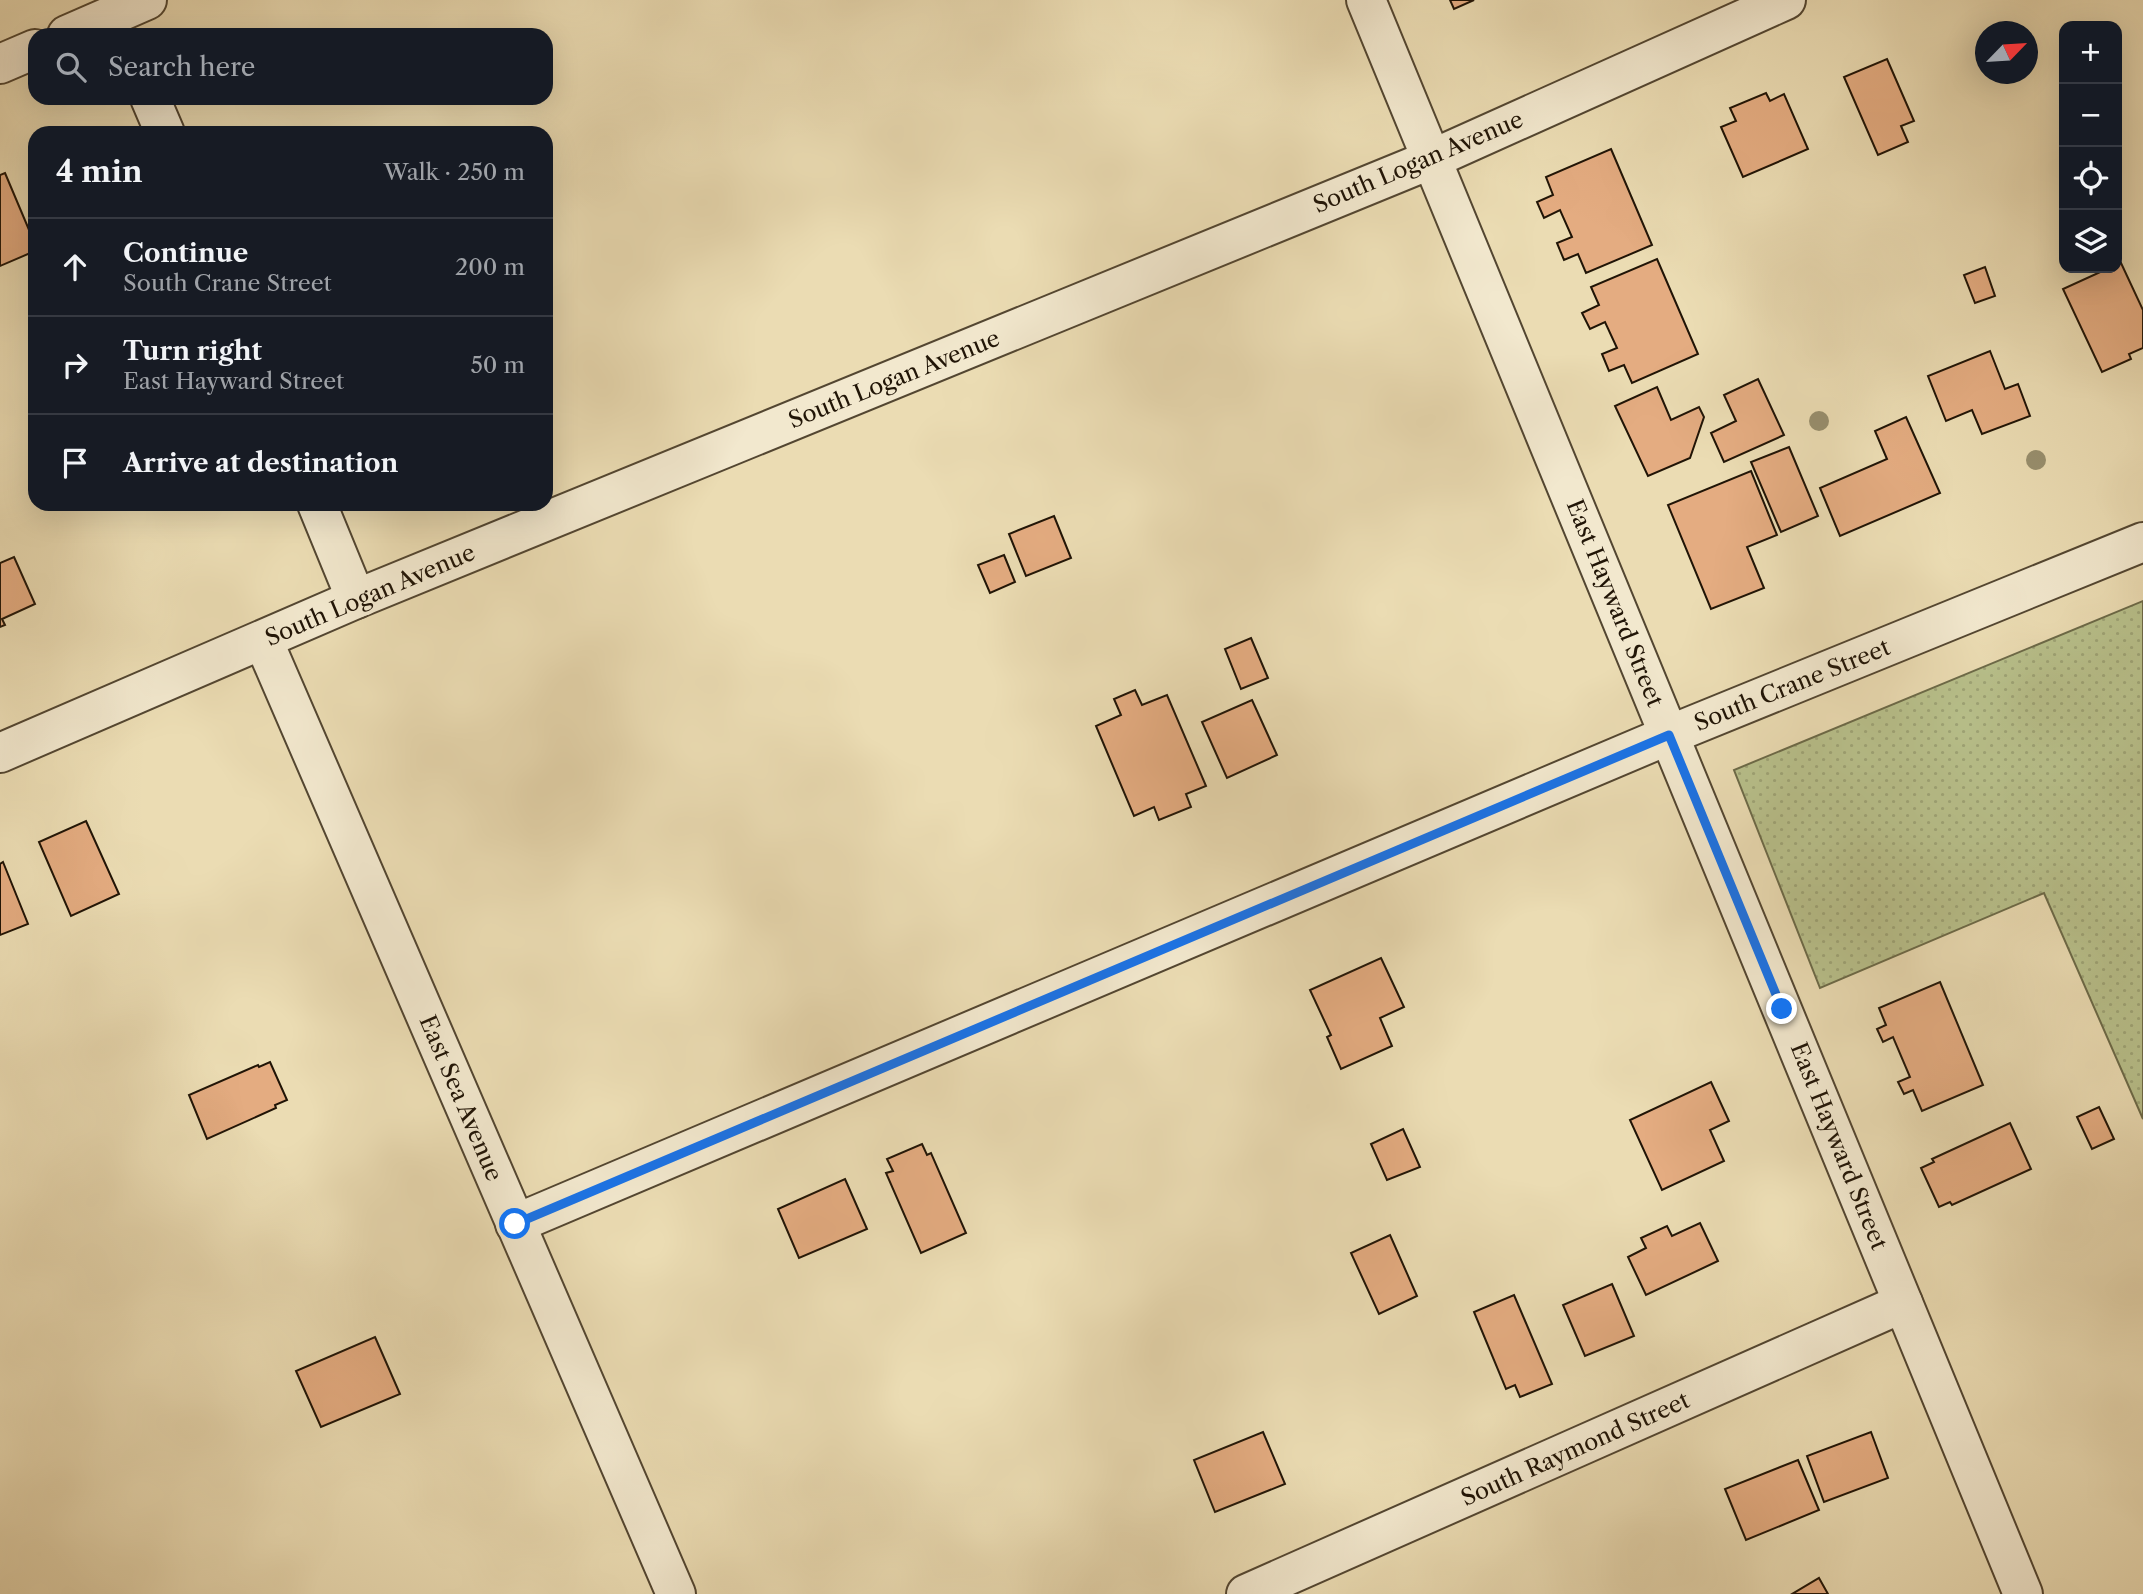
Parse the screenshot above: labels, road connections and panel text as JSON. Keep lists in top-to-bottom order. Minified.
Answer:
{"streets":{"street":["South Logan Avenue","East Hayward Street","South Crane Street","East Sea Avenue","South Raymond Street"]},"crossings":[["South Logan Avenue","East Hayward Street"],["South Logan Avenue","East Sea Avenue"],["East Hayward Street","South Crane Street"],["East Hayward Street","South Raymond Street"],["South Crane Street","East Sea Avenue"]],"north":"top right","page":{"map_buttons":["+","−"],"search":"Search here","heading":["4 min","Walk · 250 m"],"list":[["Continue","South Crane Street","200 m"],["Turn right","East Hayward Street","50 m"],"Arrive at destination"]}}
